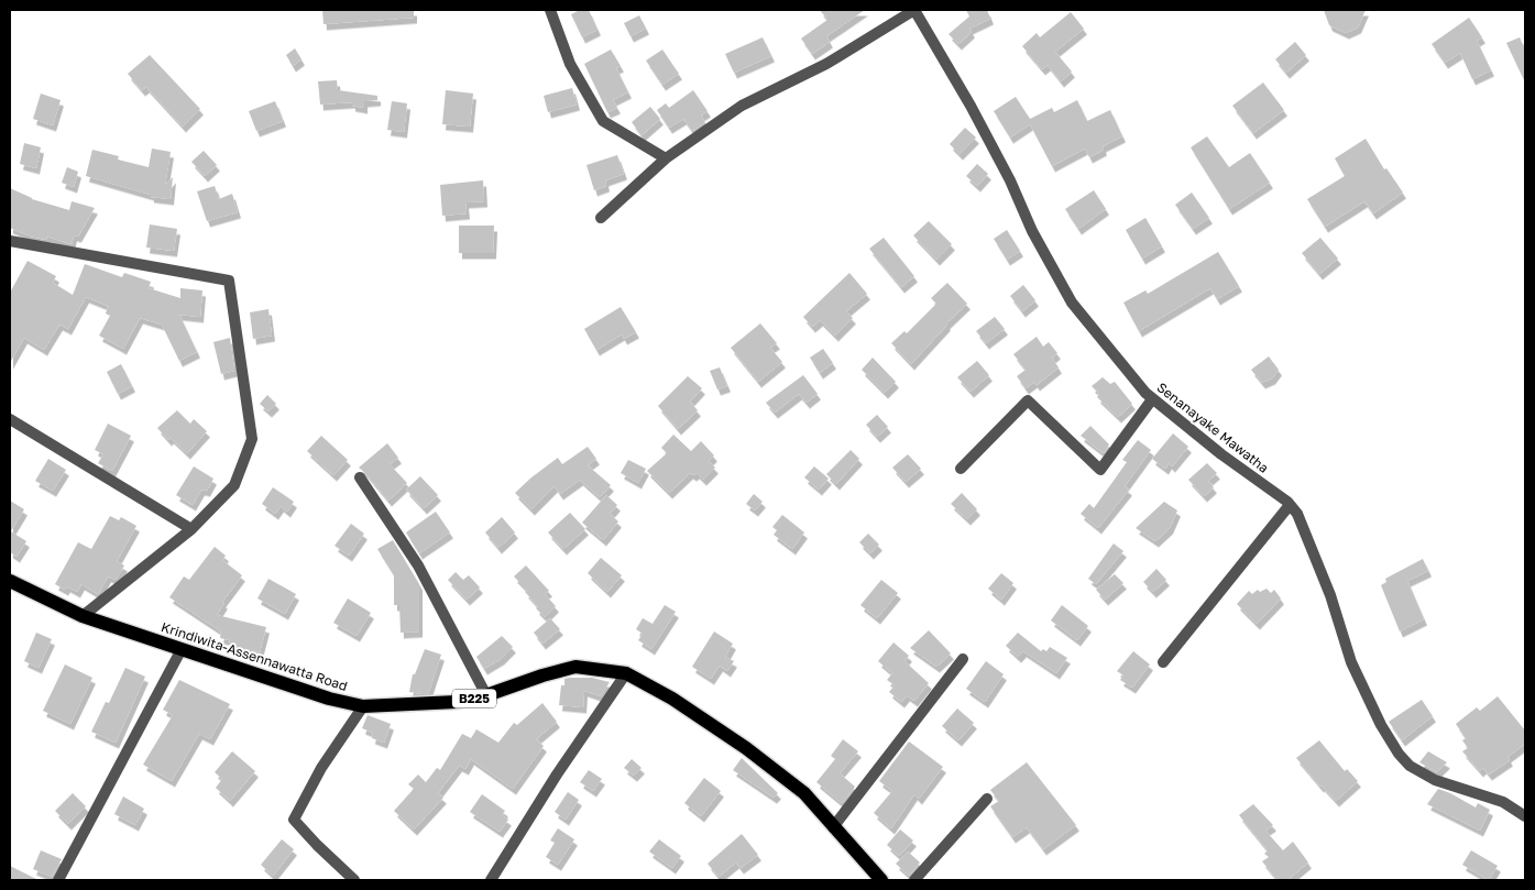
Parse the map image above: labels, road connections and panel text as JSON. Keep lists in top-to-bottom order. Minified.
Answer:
{"streets":{"main road":["Krindiwita-Assennawatta Road","B225"],"street":["Senanayake Mawatha"]}}
